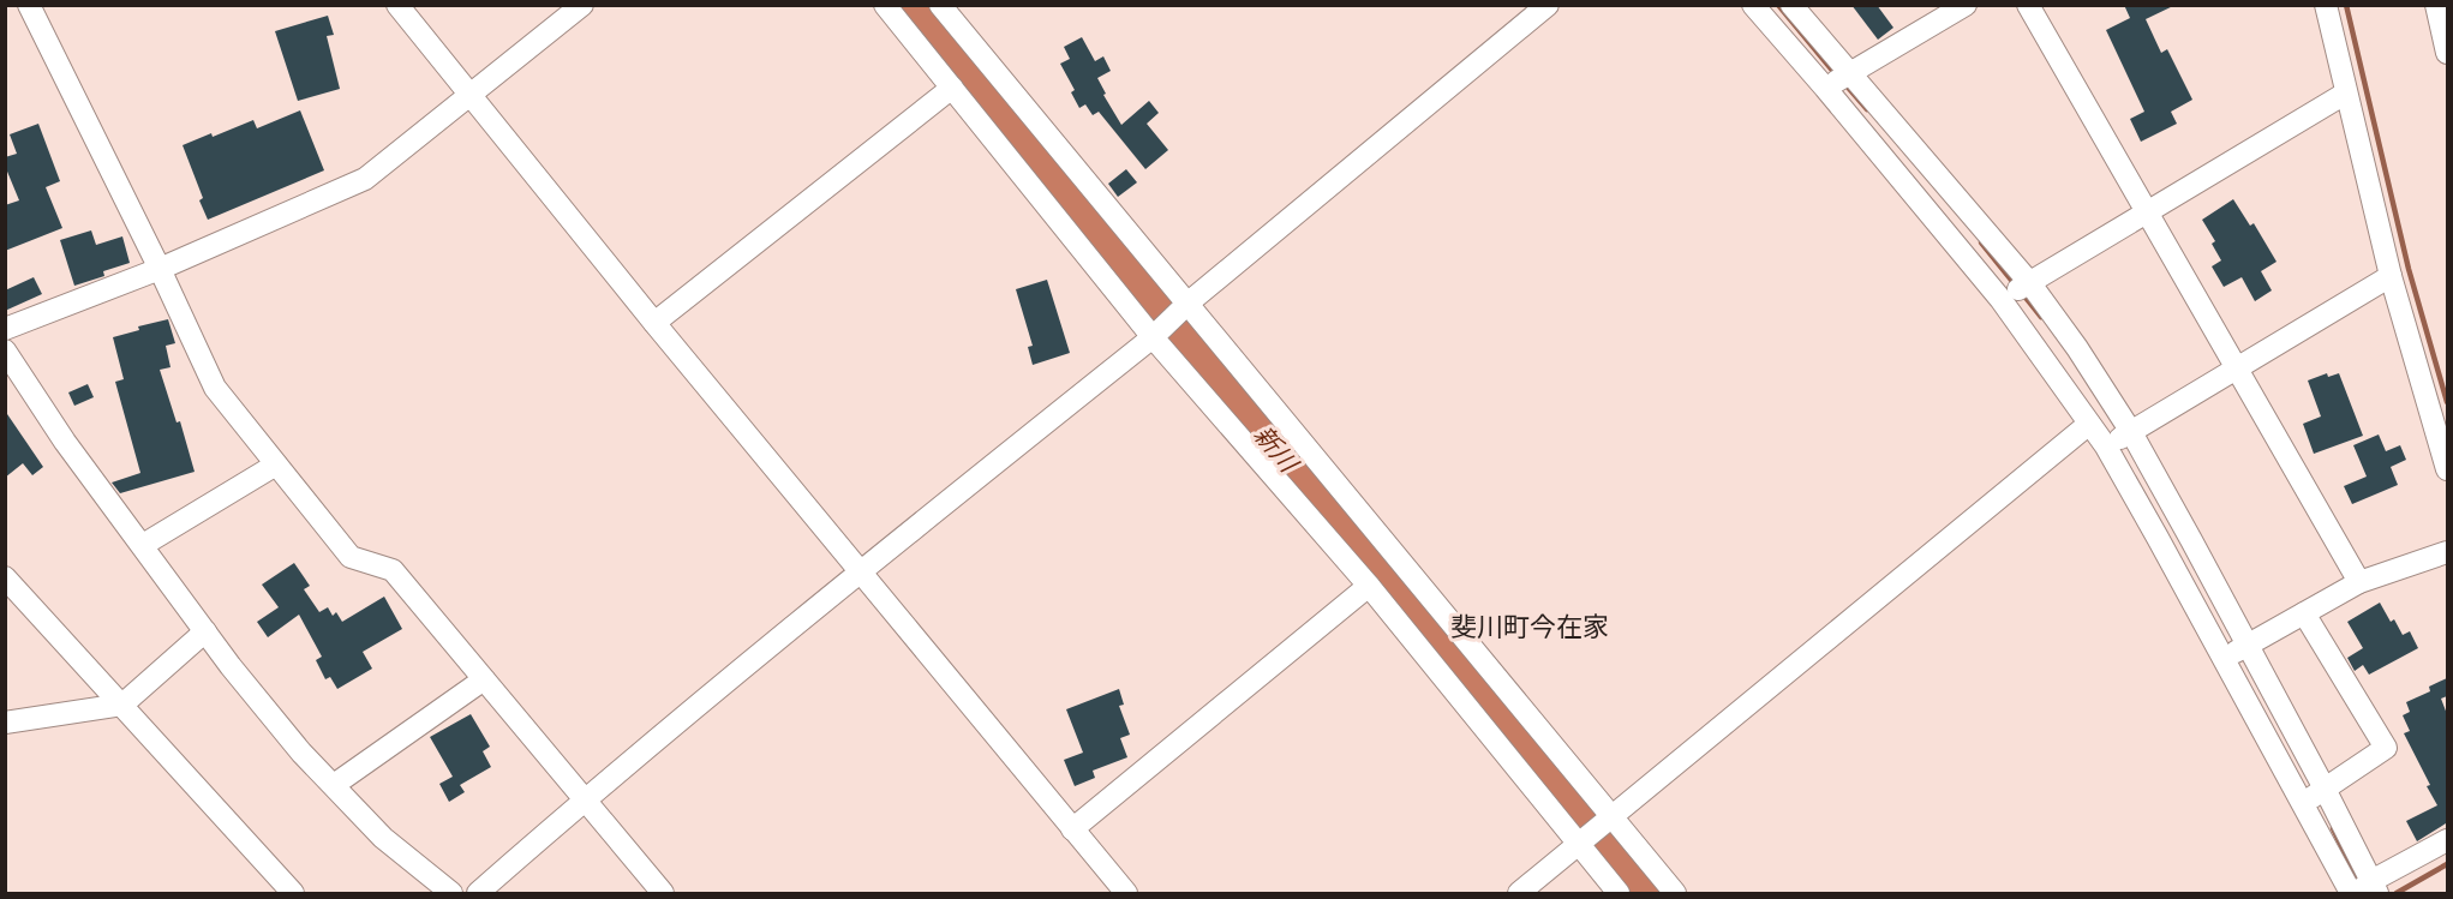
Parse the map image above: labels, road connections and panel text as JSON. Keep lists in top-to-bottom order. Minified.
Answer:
{"districts":["斐川町今在家"],"water":["新川"]}
